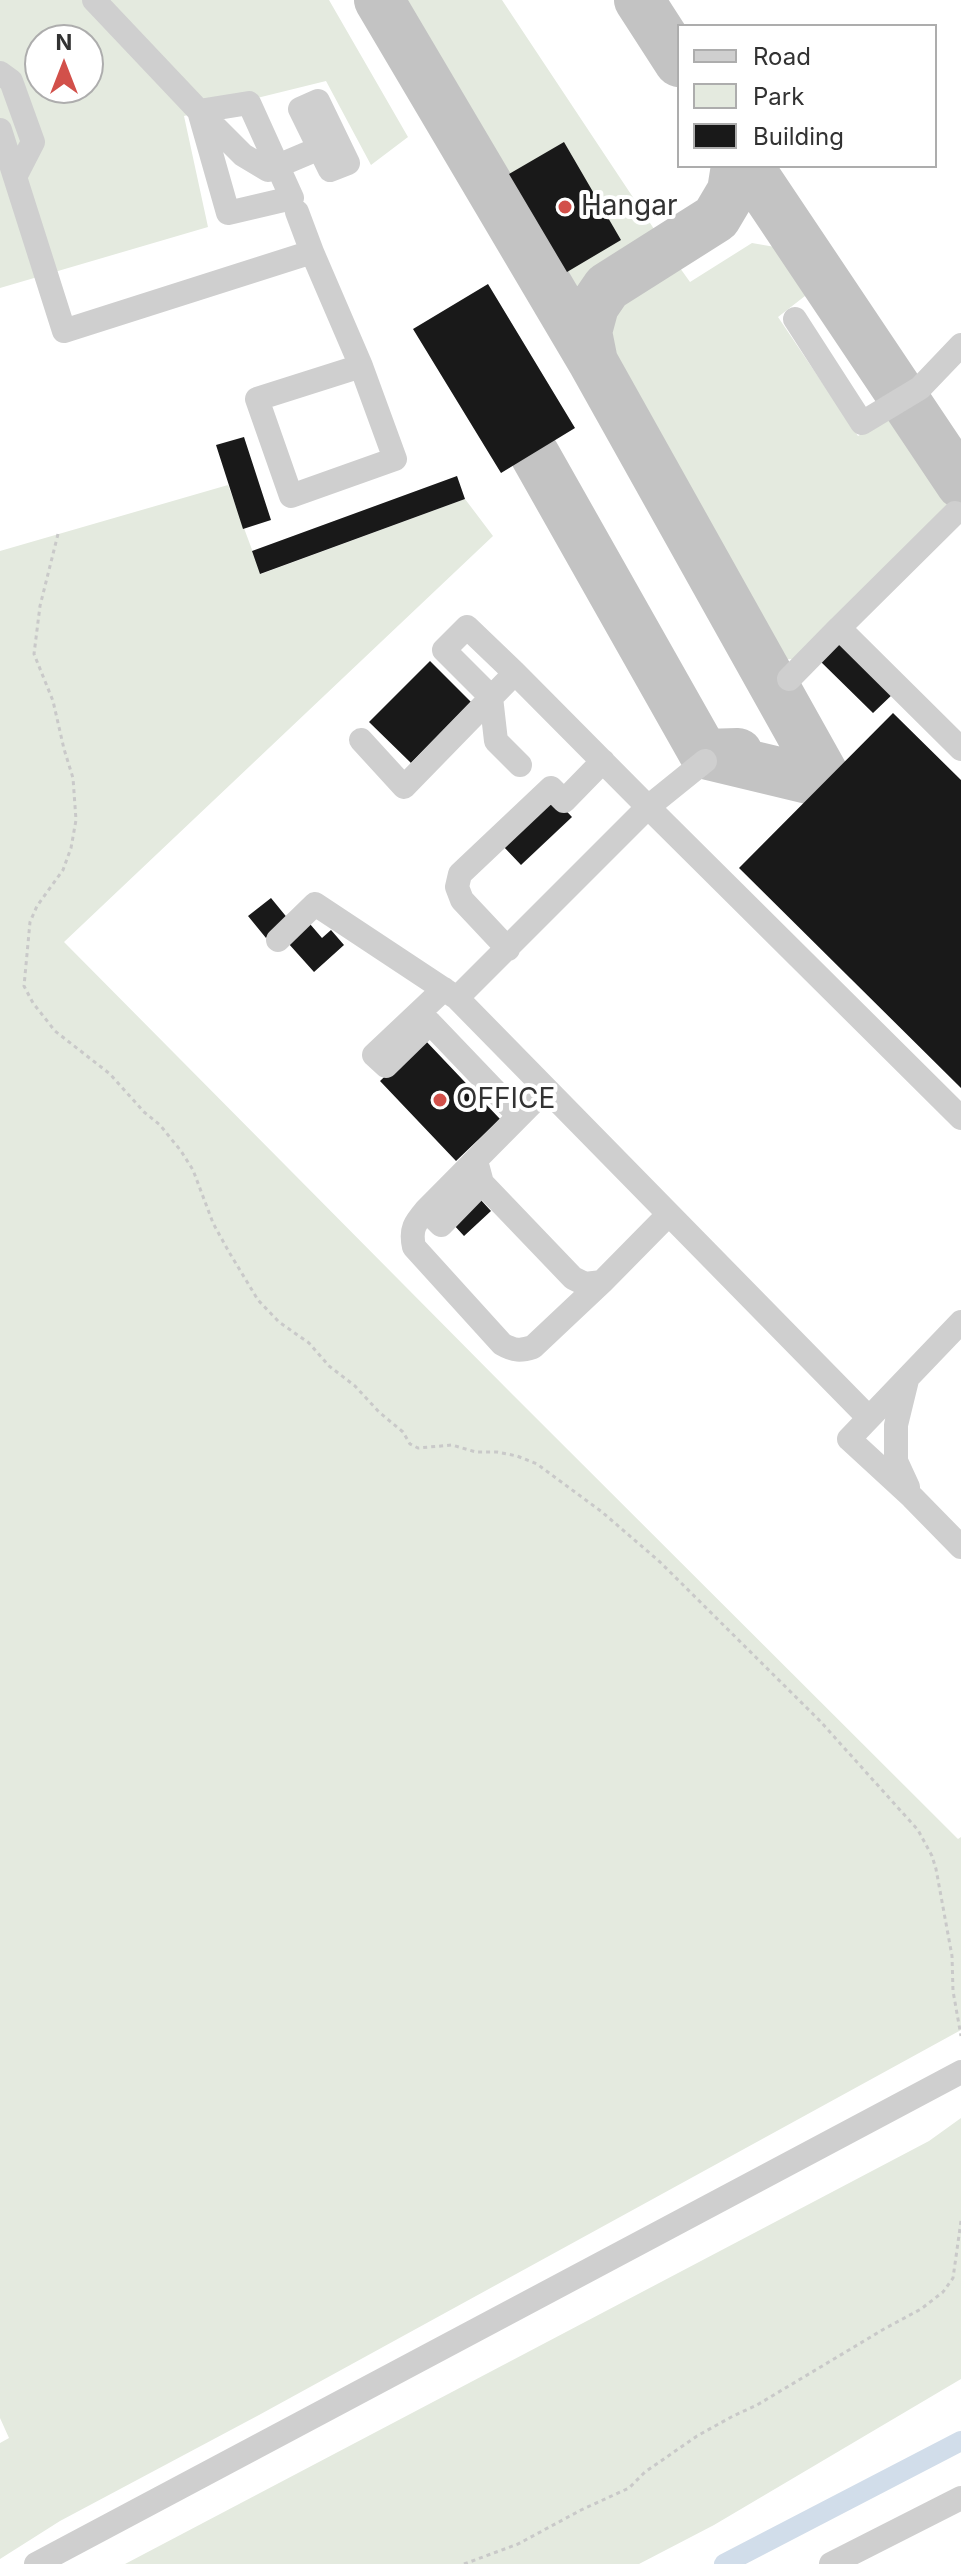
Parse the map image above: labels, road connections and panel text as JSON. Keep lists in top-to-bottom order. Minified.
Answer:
{"places":["Hangar","OFFICE"],"legend":["Road","Park","Building"],"north":"top"}
